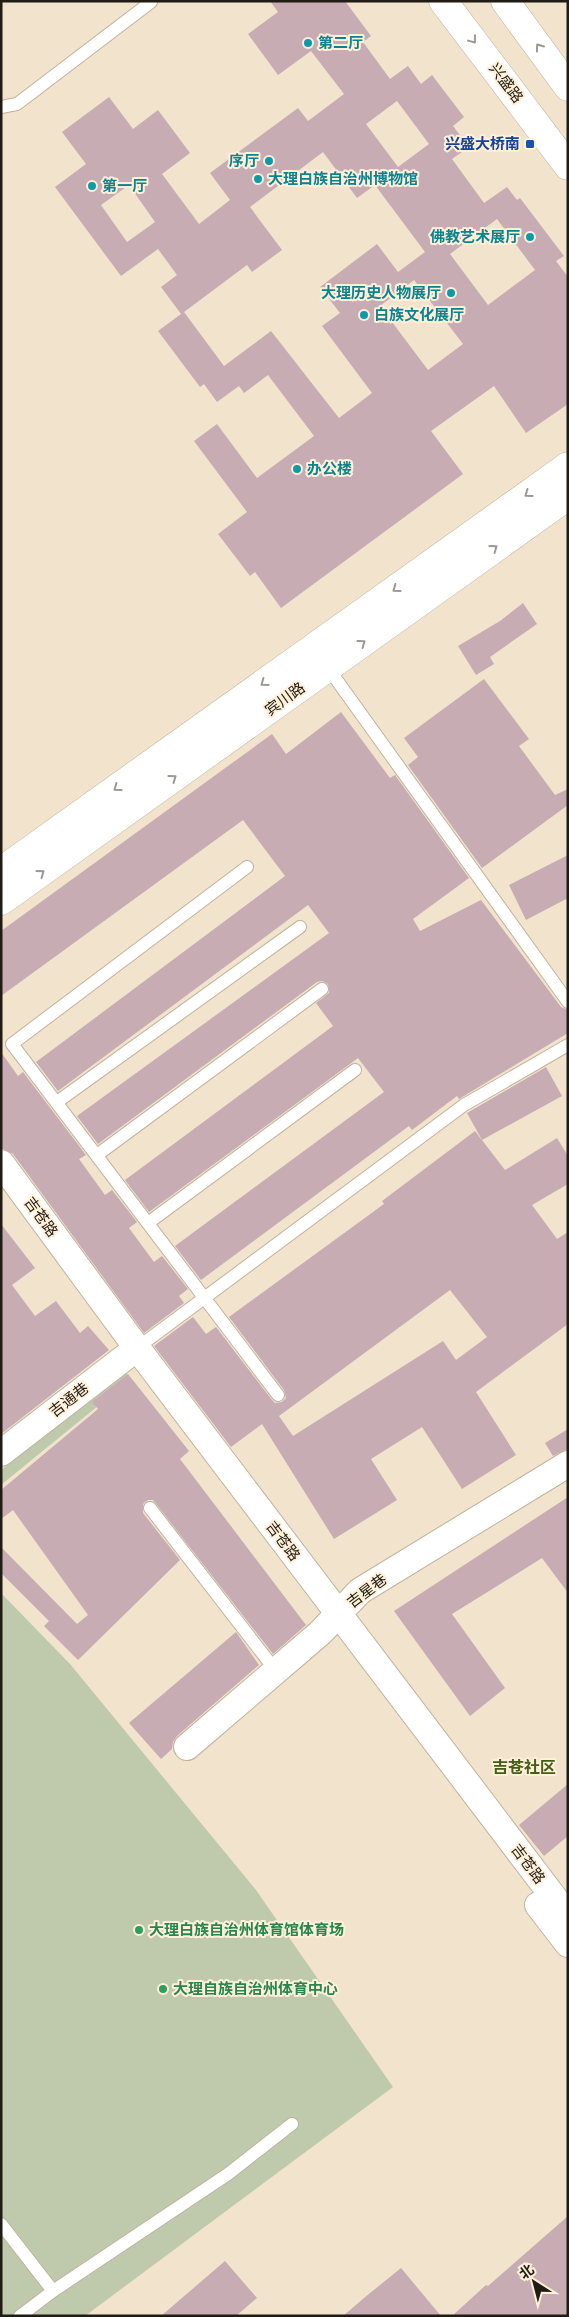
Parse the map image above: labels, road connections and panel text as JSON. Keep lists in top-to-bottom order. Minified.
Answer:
{"streets":{"main road":["兴盛路","宾川路"],"street":["吉苍路","吉通巷","吉星巷"]},"crossings":[["吉苍路","吉通巷"],["吉苍路","吉星巷"]],"districts":["吉苍社区"],"places":{"other":["第二厅","序厅","大理白族自治州博物馆","第一厅","佛教艺术展厅","大理历史人物展厅","白族文化展厅","办公楼","大理白族自治州体育馆体育场","大理自族自治州体育中心"],"transit":["兴盛大桥南"]},"north":"top left"}
